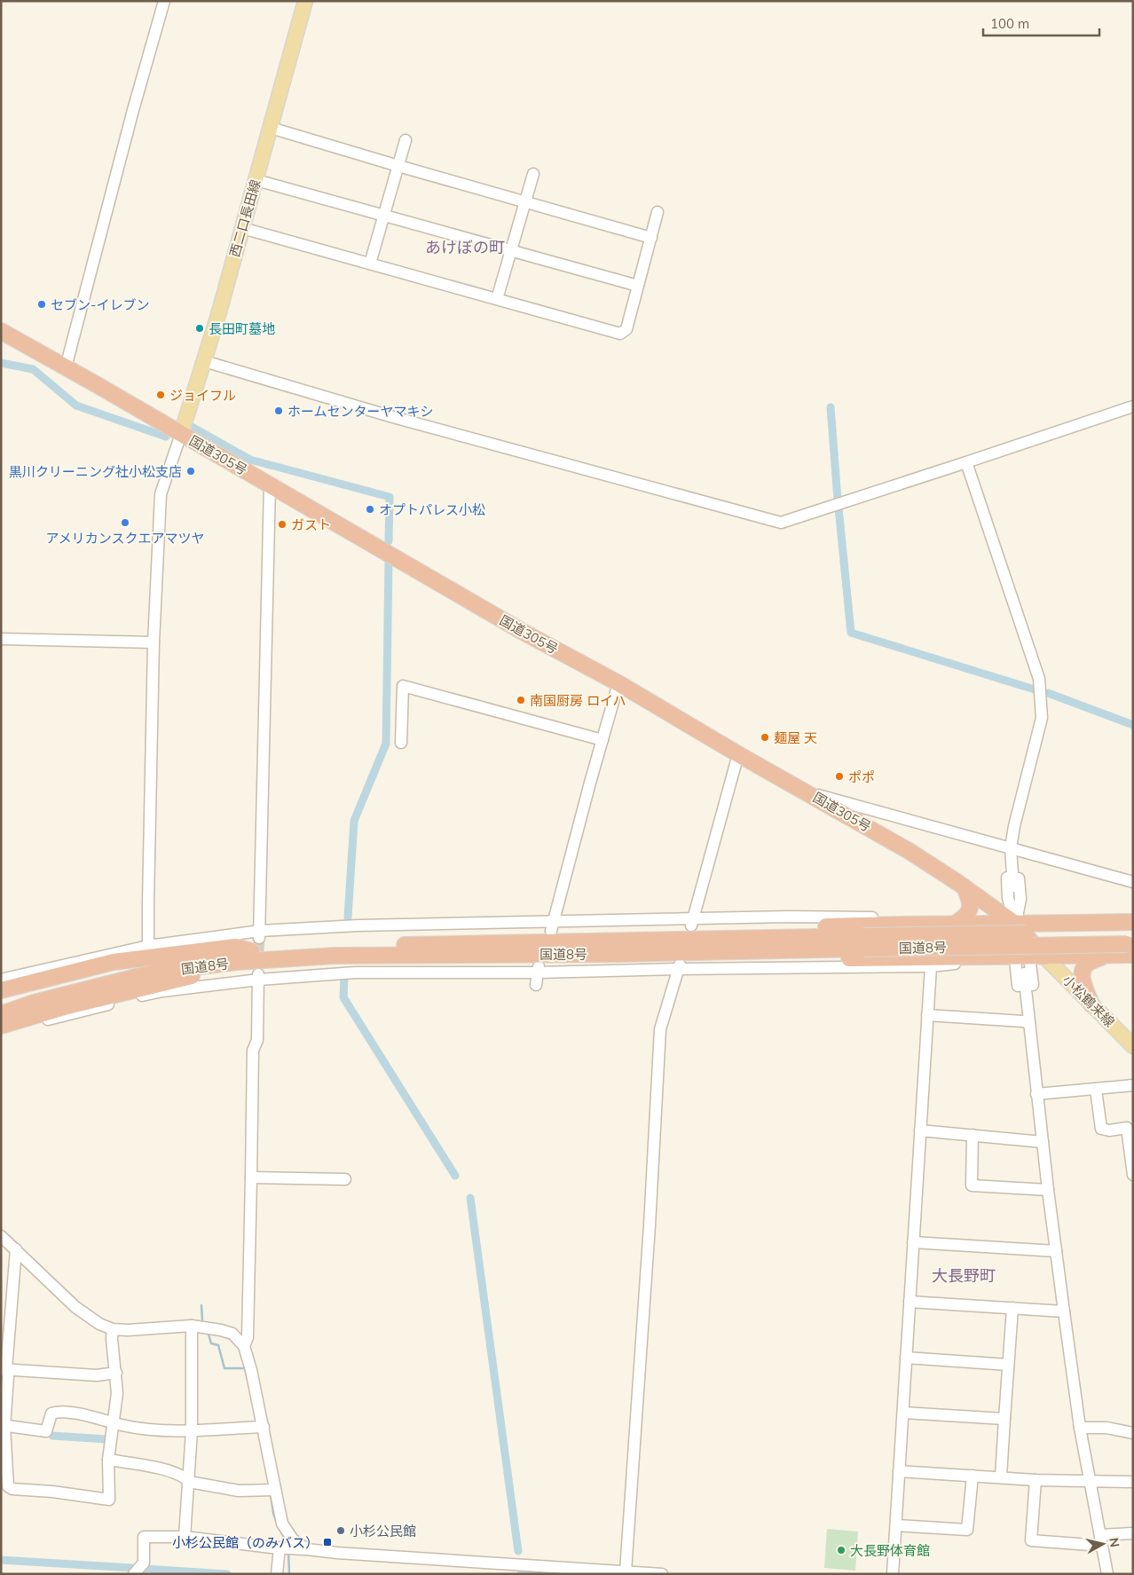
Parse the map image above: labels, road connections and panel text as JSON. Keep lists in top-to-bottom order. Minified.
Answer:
{"streets":{"highway":["国道305号","国道8号"],"main road":["西二口長田線","小松鶴来線"]},"crossings":[["西二口長田線","国道305号"],["国道305号","小松鶴来線"]],"districts":["あけぼの町","大長野町"],"places":{"other":["セブン-イレブン","長田町墓地","ジョイフル","ホームセンターヤマキシ","黒川クリーニング社小松支店","オプトパレス小松","アメリカンスクエアマツヤ","ガスト","南国厨房 ロイハ","麺屋 天","ポポ","小杉公民館","大長野体育館"],"transit":["小杉公民館（のみバス）"]},"scale_bar":"100 m","north":"right"}
